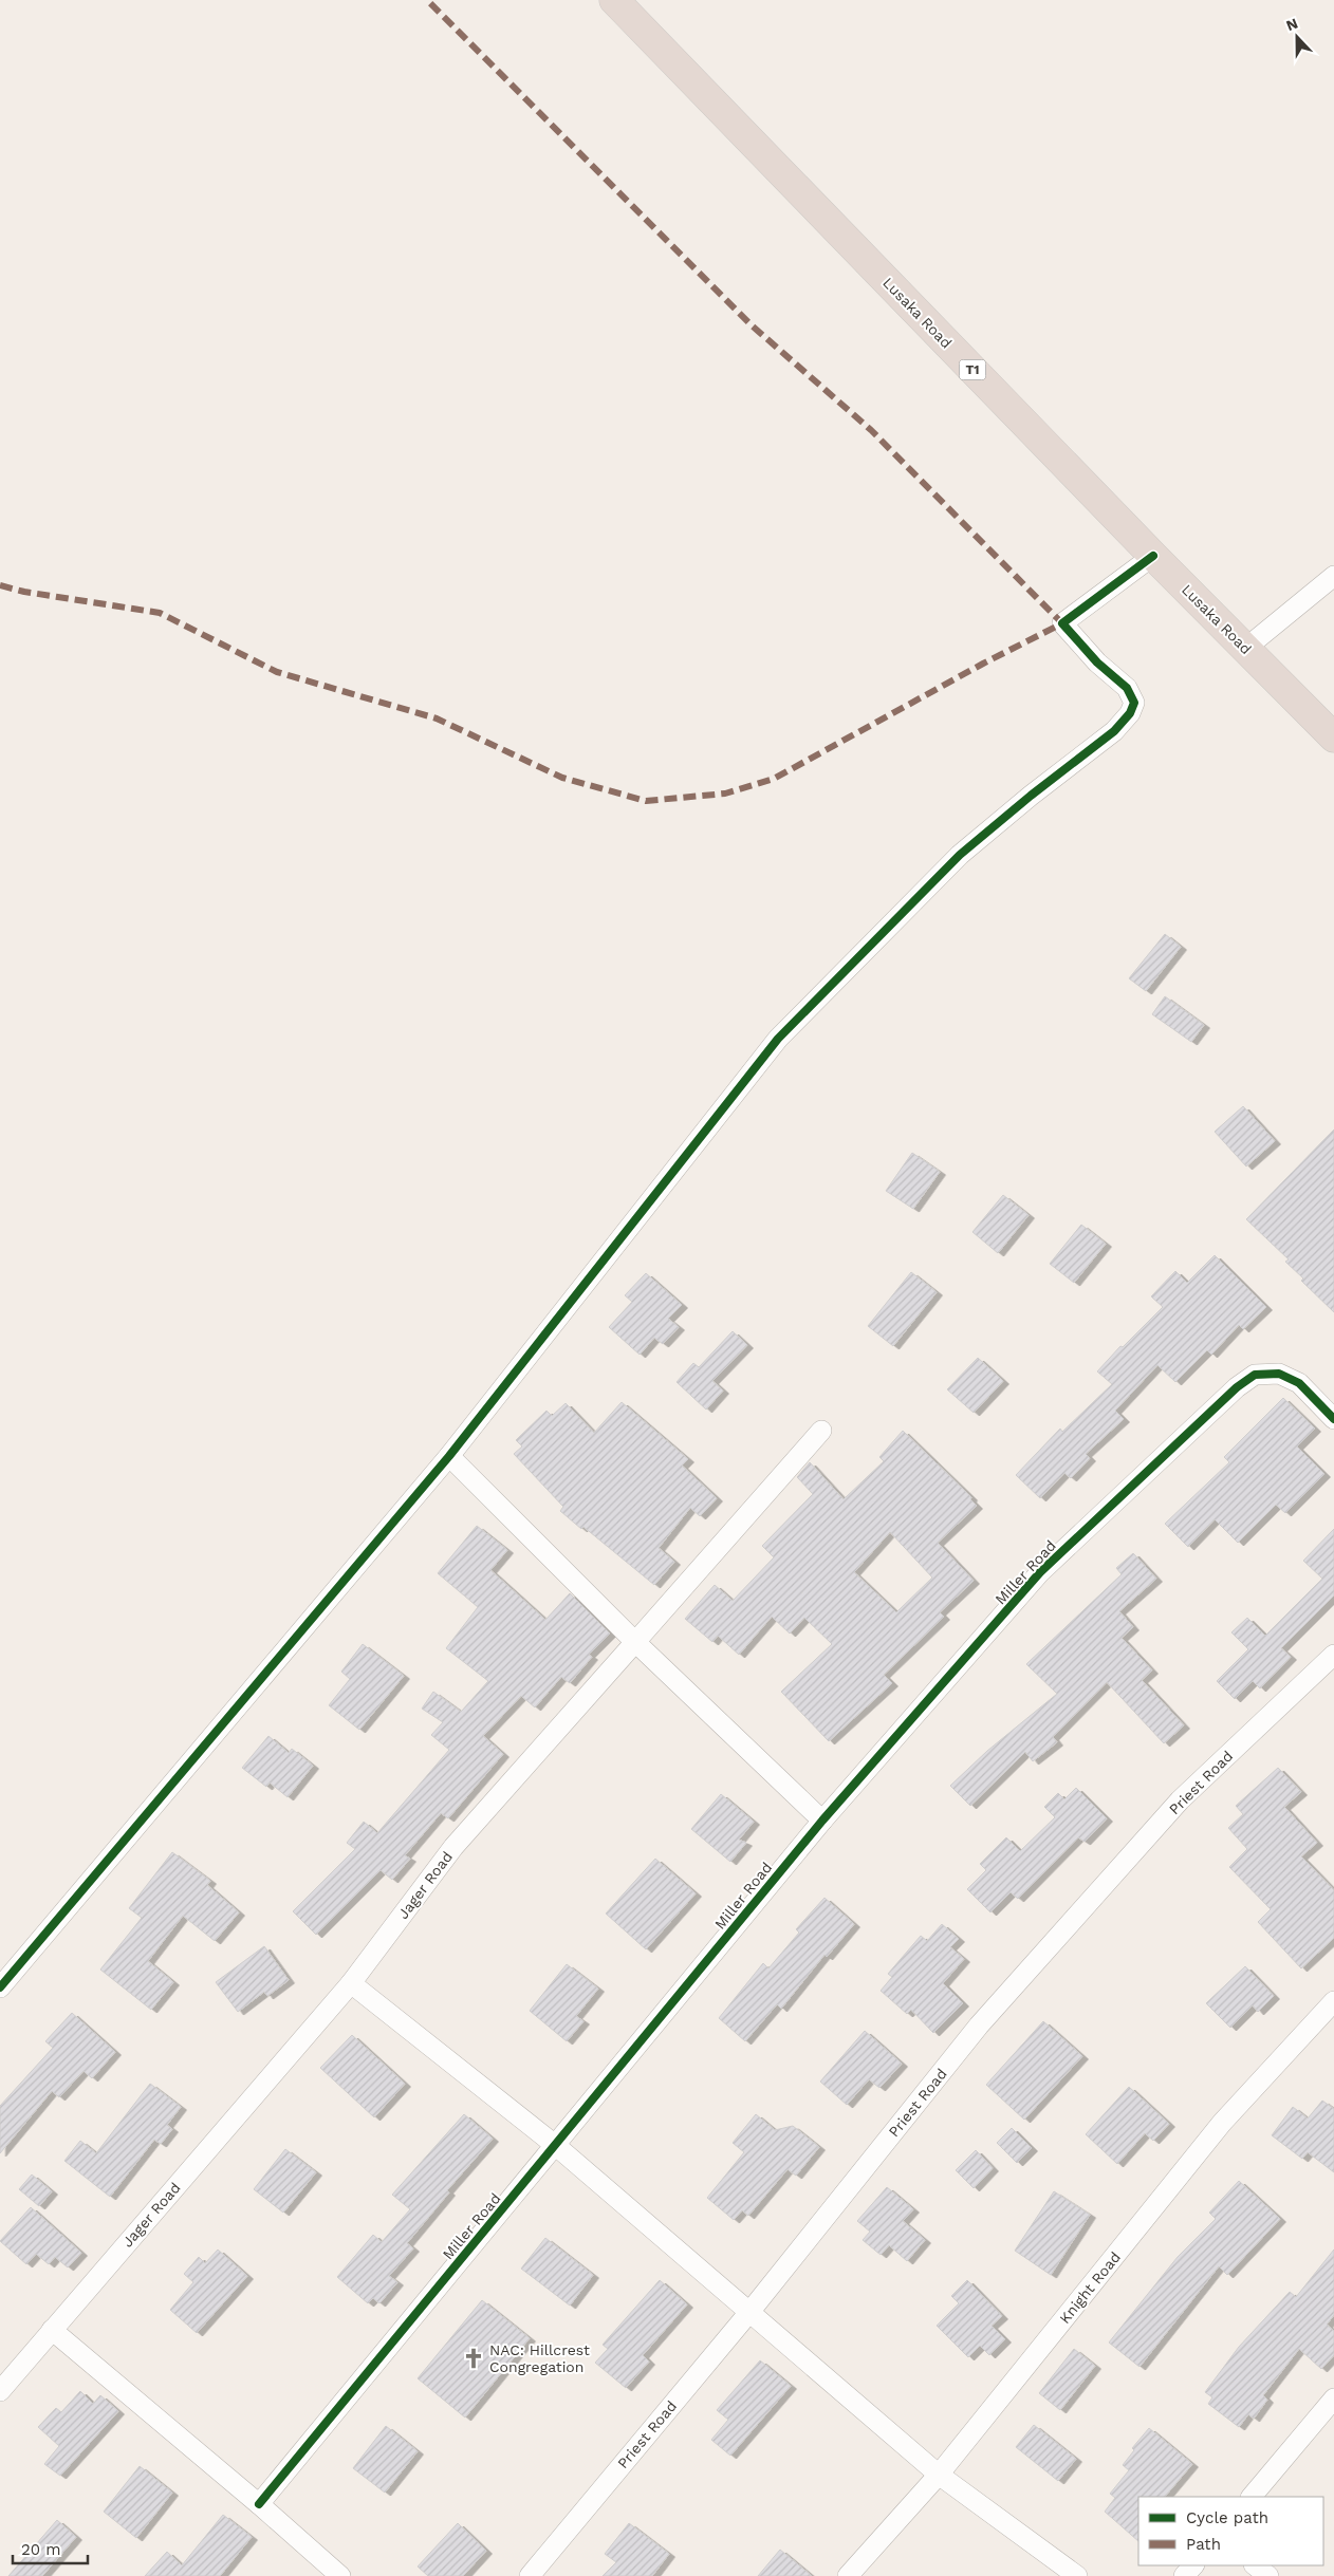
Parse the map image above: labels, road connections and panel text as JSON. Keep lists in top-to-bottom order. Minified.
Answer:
{"streets":{"highway":["Lusaka Road","T1"],"street":["Miller Road","Priest Road","Jager Road","Knight Road"]},"places":{"church":["NAC: Hillcrest Congregation"]},"legend":["Cycle path","Path"],"scale_bar":"20 m","north":"top"}
